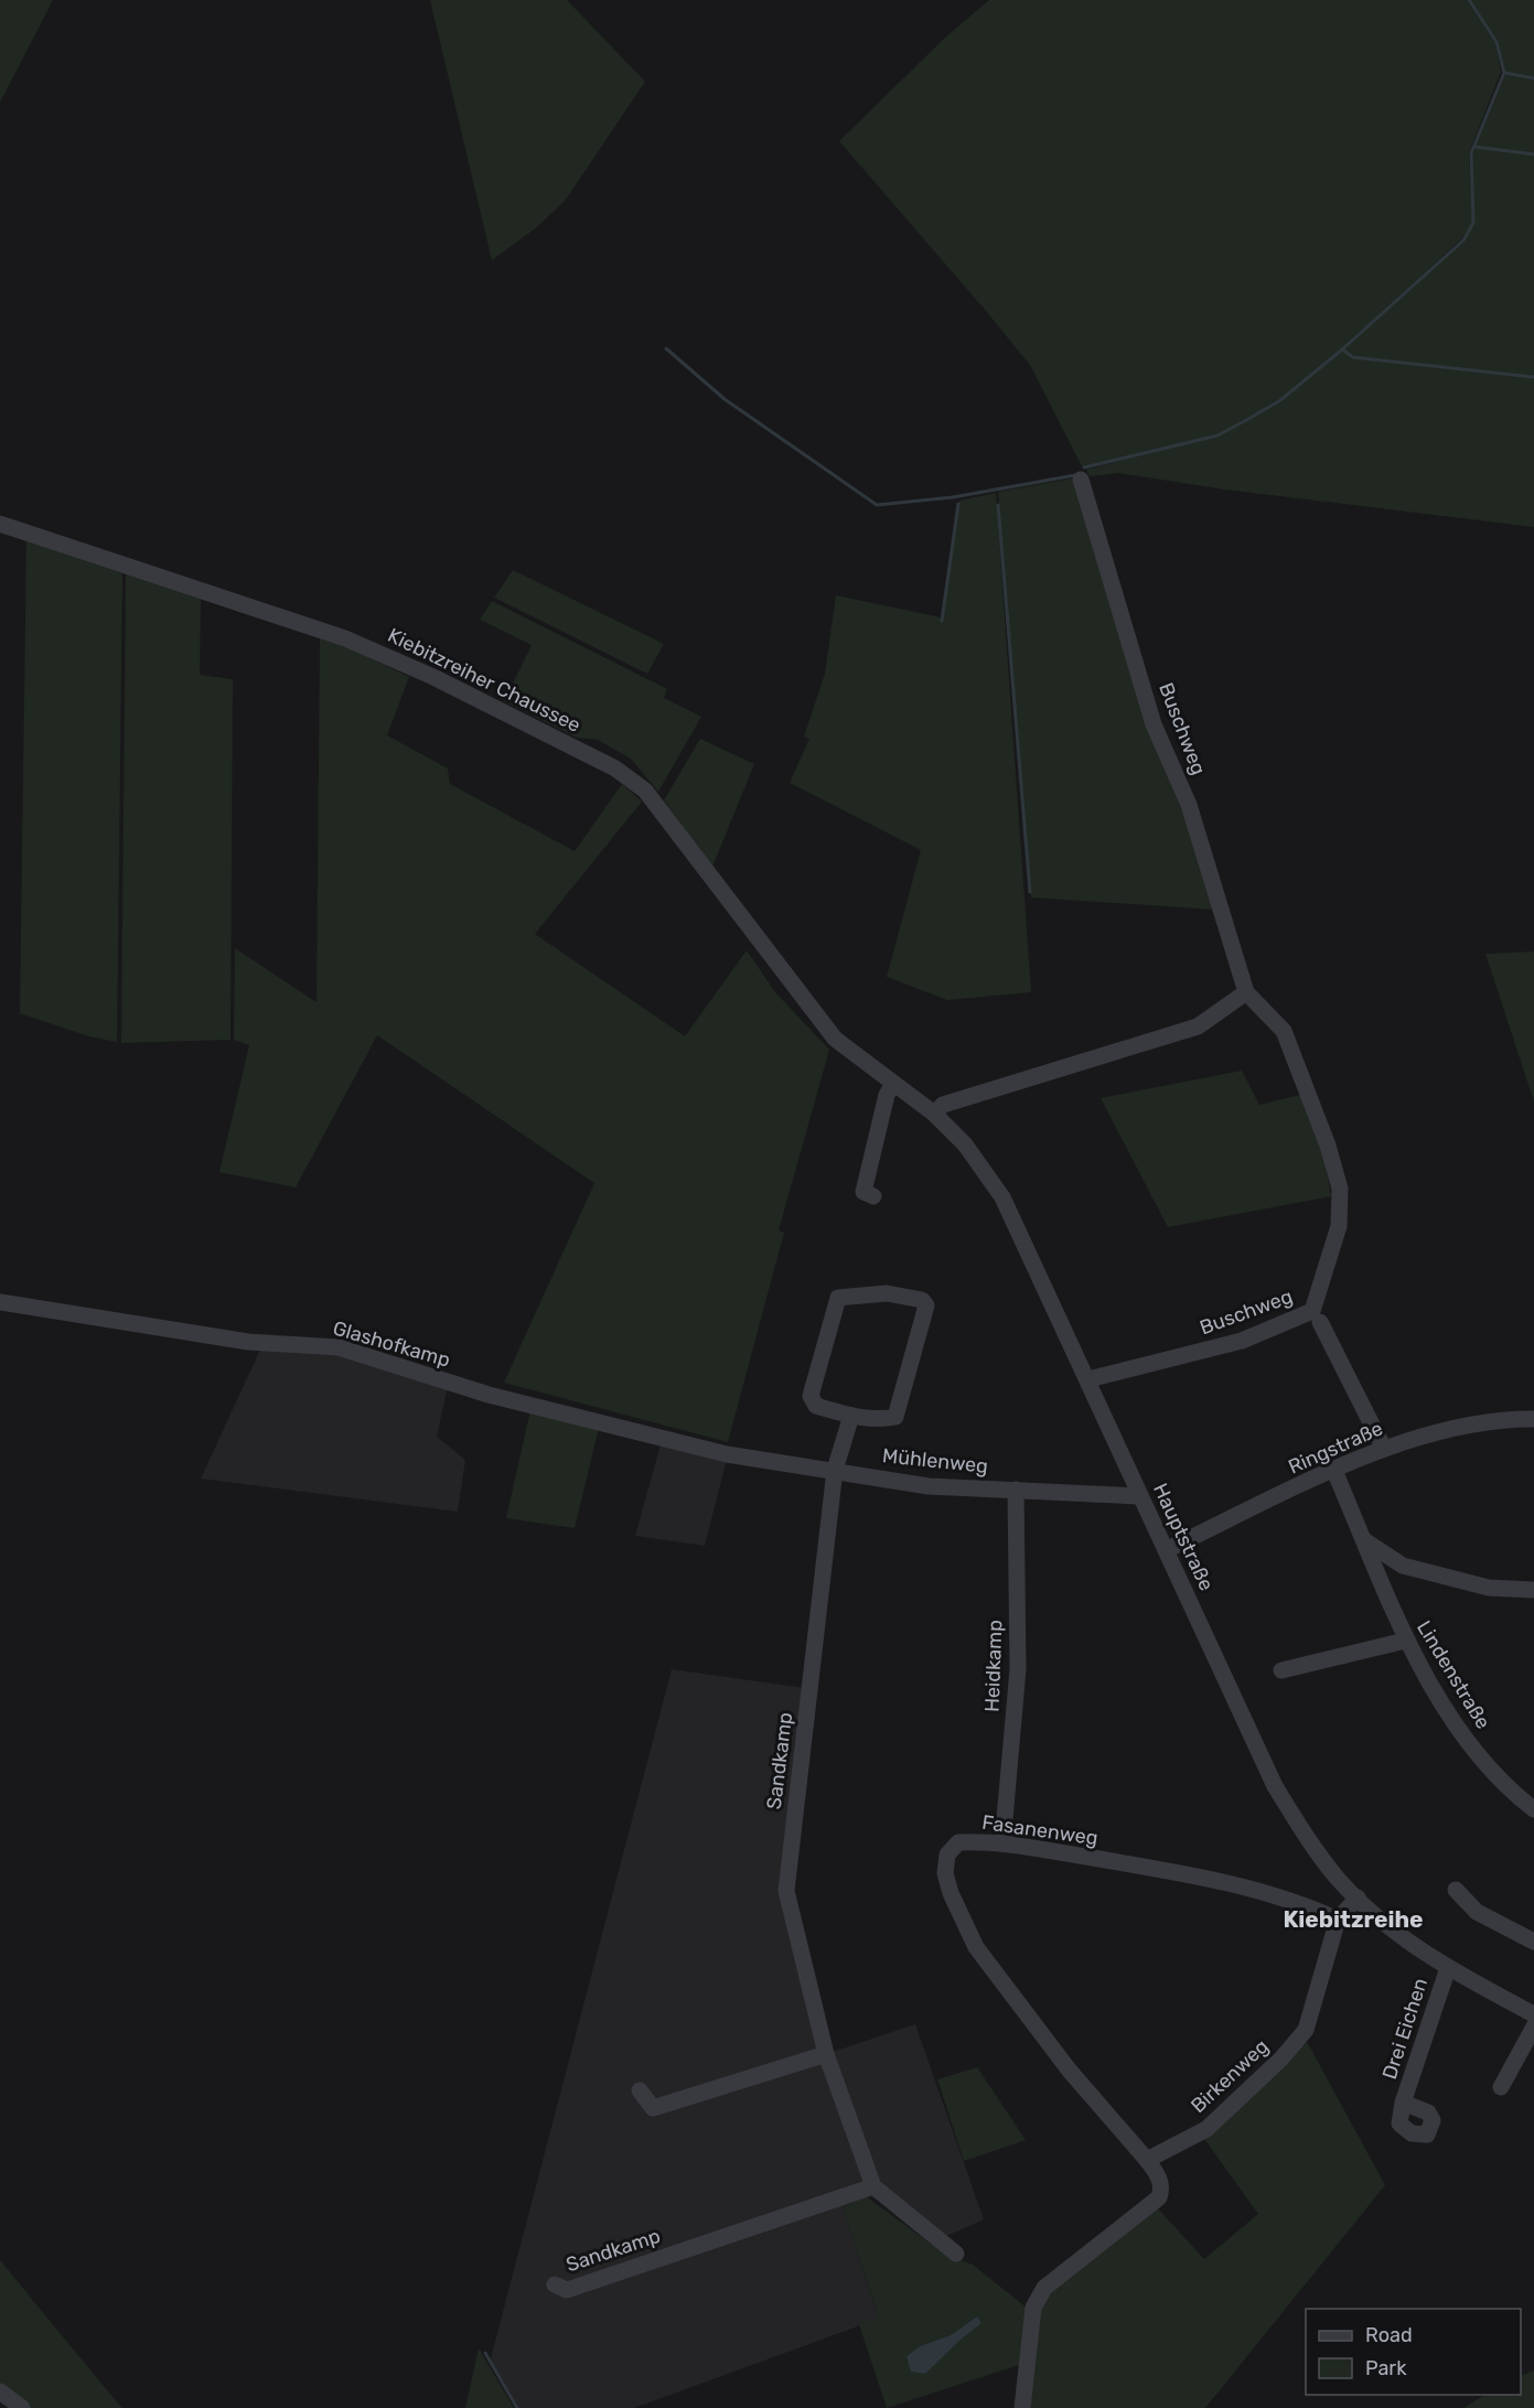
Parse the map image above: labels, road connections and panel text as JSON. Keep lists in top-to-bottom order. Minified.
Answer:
{"streets":{"street":["Kiebitzreiher Chaussee","Buschweg","Glashofkamp","Ringstraße","Mühlenweg","Hauptstraße","Heidkamp","Lindenstraße","Sandkamp","Fasanenweg","Drei Eichen","Birkenweg"]},"crossings":[["Kiebitzreiher Chaussee","Hauptstraße"],["Buschweg","Hauptstraße"],["Glashofkamp","Mühlenweg"],["Ringstraße","Hauptstraße"],["Ringstraße","Lindenstraße"],["Mühlenweg","Hauptstraße"],["Mühlenweg","Heidkamp"],["Mühlenweg","Sandkamp"],["Hauptstraße","Drei Eichen"],["Hauptstraße","Birkenweg"],["Heidkamp","Fasanenweg"],["Fasanenweg","Birkenweg"]],"districts":["Kiebitzreihe"],"legend":["Road","Park"]}
